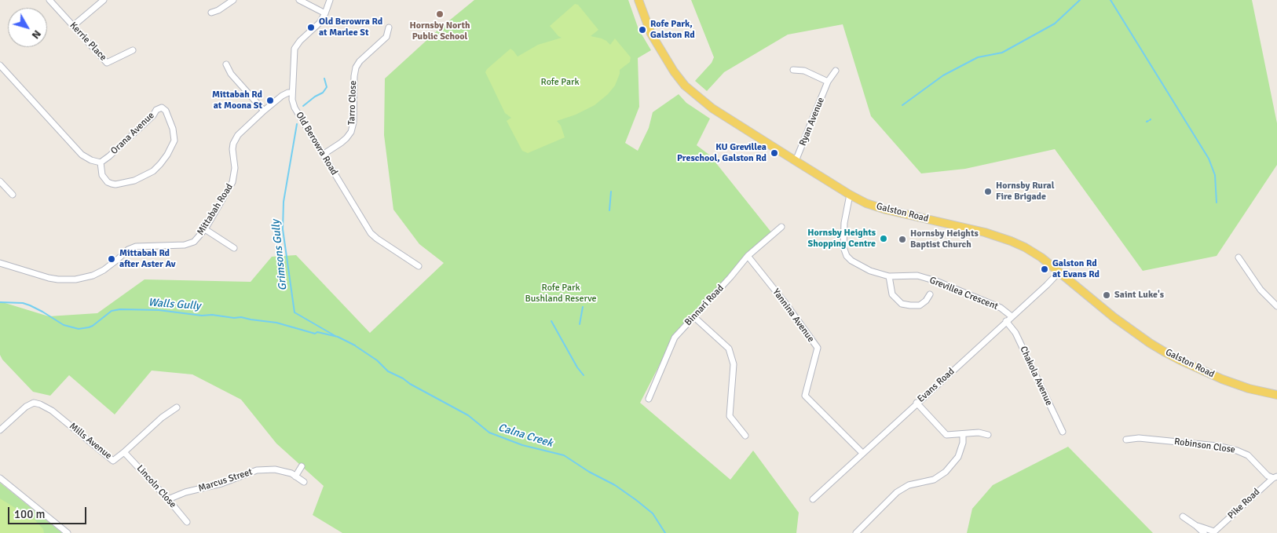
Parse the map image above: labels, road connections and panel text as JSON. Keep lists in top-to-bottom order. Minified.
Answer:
{"streets":{"main road":["Galston Road"],"street":["Kerrie Place","Tarro Close","Ryan Avenue","Orana Avenue","Old Berowra Road","Mittabah Road","Grevillea Crescent","Binnari Road","Yannina Avenue","Chakola Avenue","Evans Road","Mills Avenue","Robinson Close","Marcus Street","Lincoln Close","Pike Road"]},"crossings":[["Tarro Close","Old Berowra Road"],["Ryan Avenue","Galston Road"],["Old Berowra Road","Mittabah Road"],["Galston Road","Grevillea Crescent"],["Galston Road","Evans Road"],["Grevillea Crescent","Evans Road"],["Binnari Road","Yannina Avenue"],["Yannina Avenue","Evans Road"],["Chakola Avenue","Evans Road"],["Mills Avenue","Lincoln Close"],["Robinson Close","Pike Road"],["Marcus Street","Lincoln Close"]],"water":["Grimsons Gully","Walls Gully","Calna Creek"],"parks":["Rofe Park","Rofe Park Bushland Reserve"],"places":["Hornsby North Public School","Old Berowra Rd at Marlee St","Rofe Park, Galston Rd","Mittabah Rd at Moona St","KU Grevillea Preschool, Galston Rd","Hornsby Rural Fire Brigade","Hornsby Heights Shopping Centre","Hornsby Heights Baptist Church","Mittabah Rd after Aster Av","Galston Rd at Evans Rd","Saint Luke's"],"scale_bar":"100 m","north":"bottom right"}
